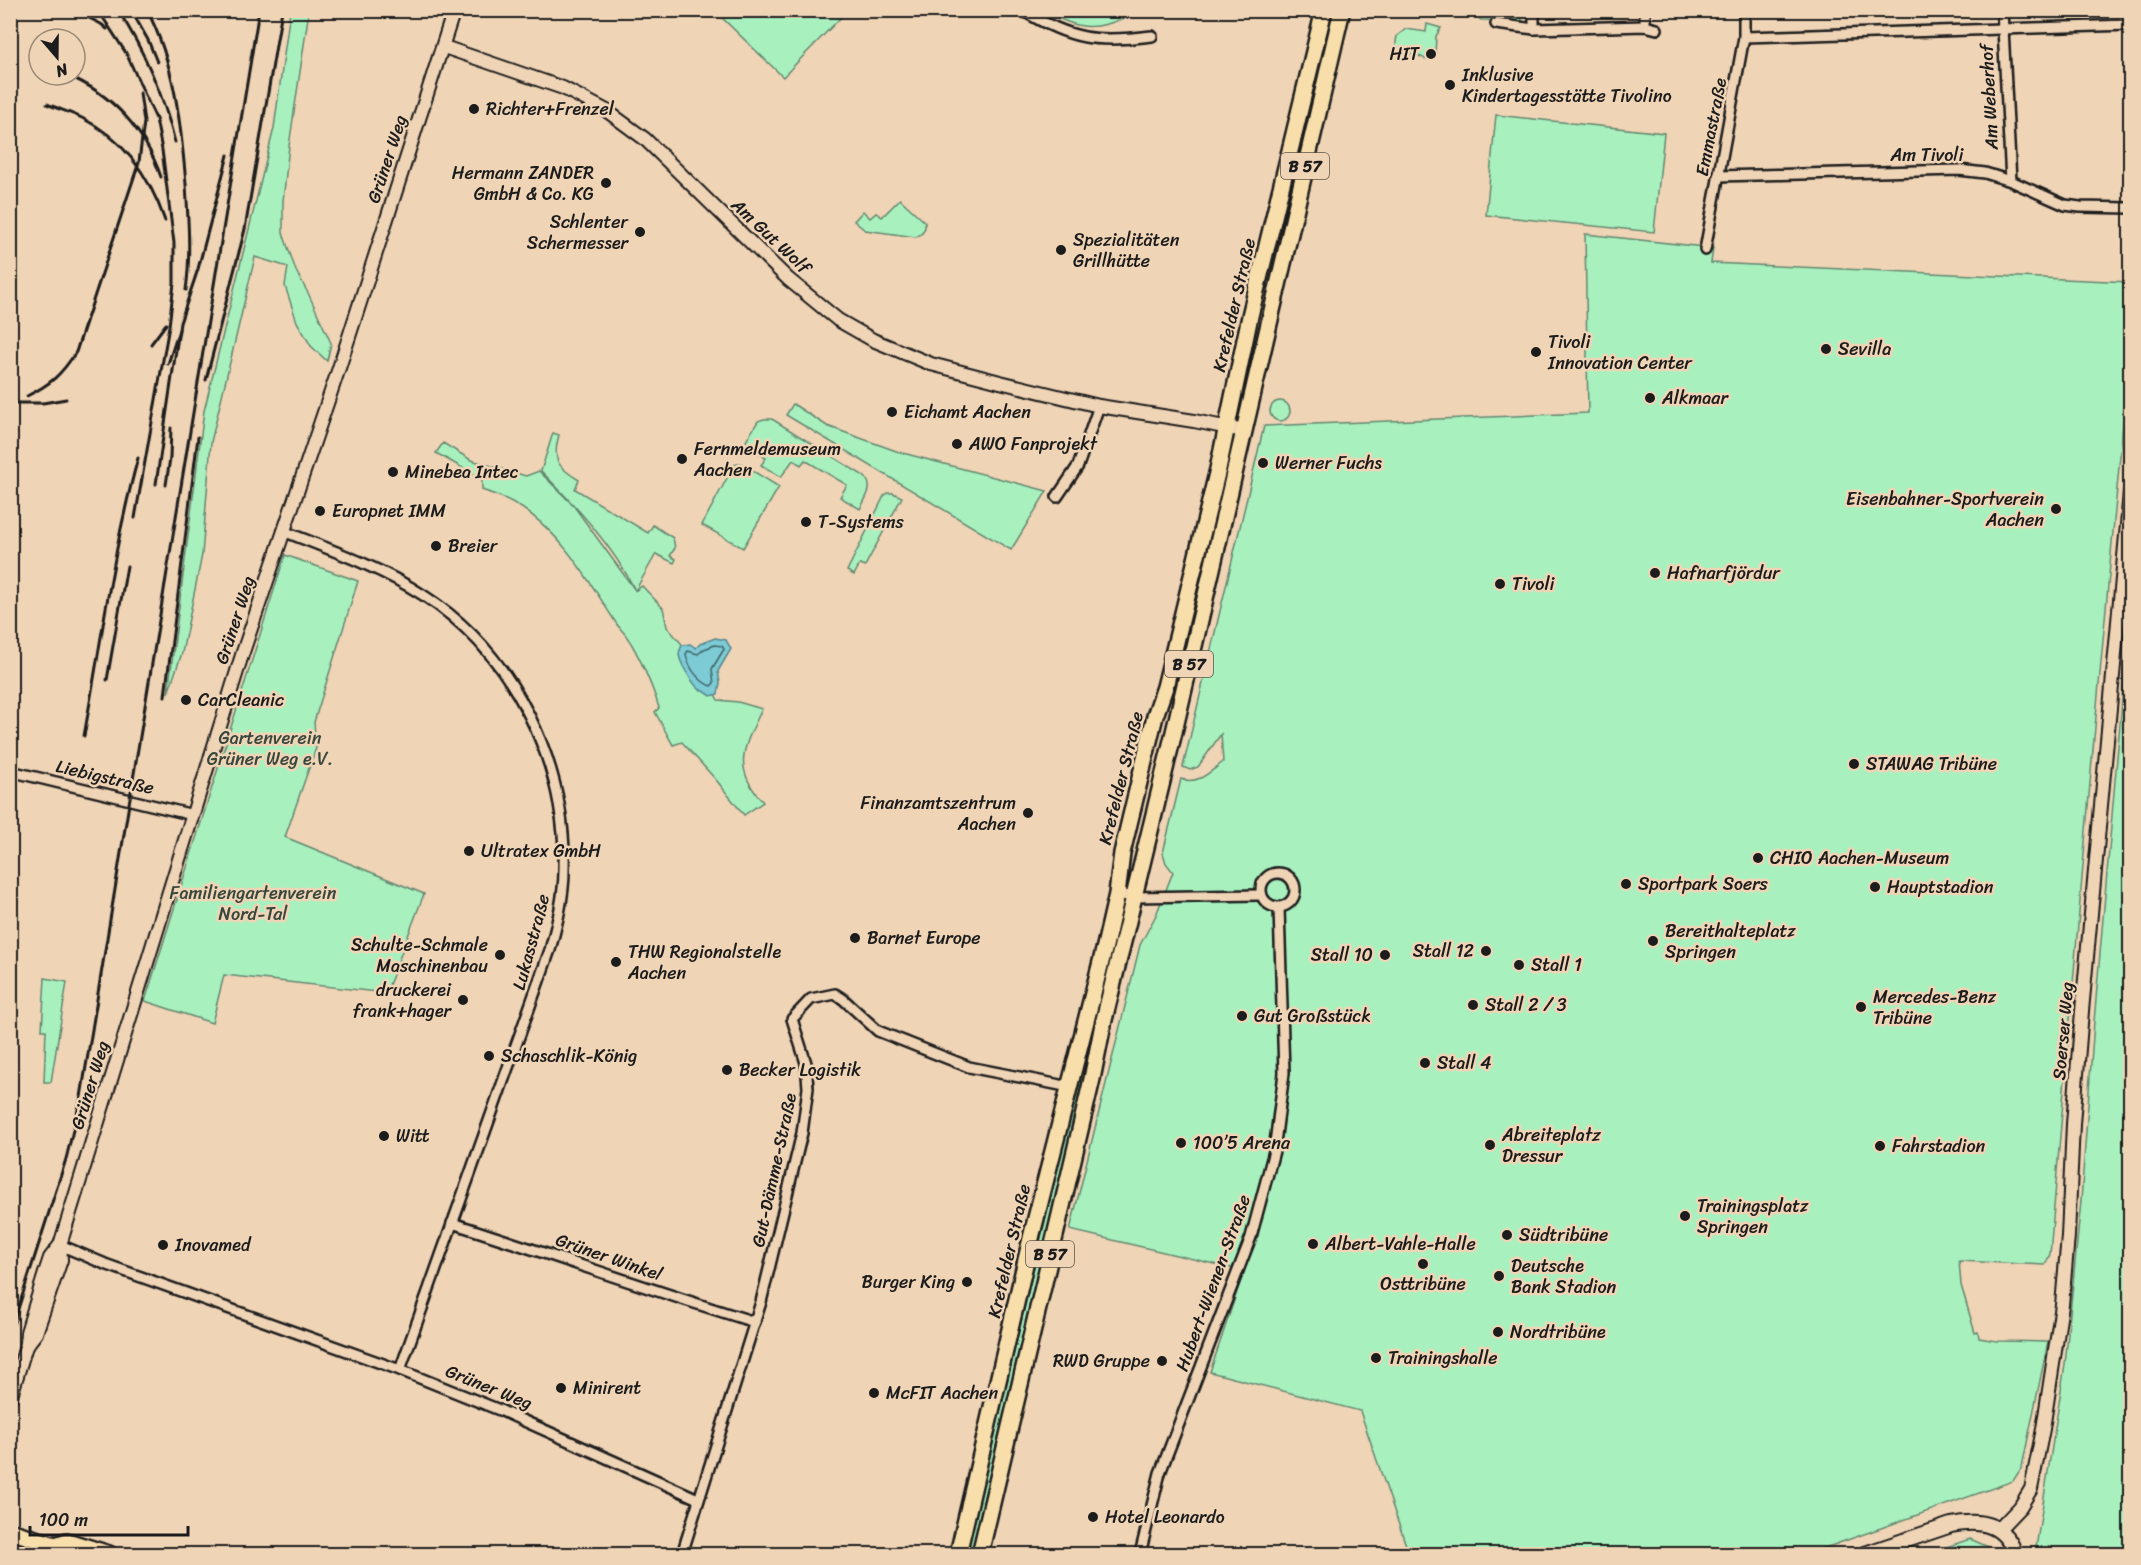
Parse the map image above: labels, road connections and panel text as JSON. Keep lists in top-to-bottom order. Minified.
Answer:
{"streets":{"main road":["B 57","Krefelder Straße"],"street":["Am Weberhof","Emmastraße","Am Tivoli","Grüner Weg","Am Gut Wolf","Liebigstraße","Lukasstraße","Soerser Weg","Gut-Dämme-Straße","Grüner Winkel","Hubert-Wienen-Straße"]},"crossings":[["Am Weberhof","Am Tivoli"],["Emmastraße","Am Tivoli"],["Grüner Weg","Am Gut Wolf"],["Grüner Weg","Liebigstraße"],["Grüner Weg","Lukasstraße"],["Grüner Weg","Gut-Dämme-Straße"],["Am Gut Wolf","Krefelder Straße"],["Krefelder Straße","Gut-Dämme-Straße"],["Lukasstraße","Grüner Winkel"],["Gut-Dämme-Straße","Grüner Winkel"]],"parks":["Gartenverein Grüner Weg e.V.","Familiengartenverein Nord-Tal"],"places":["HIT","Inklusive Kindertagesstätte Tivolino","Richter+Frenzel","Hermann ZANDER GmbH & Co. KG","Schlenter Schermesser","Spezialitäten Grillhütte","Sevilla","Tivoli Innovation Center","Alkmaar","Eichamt Aachen","AWO Fanprojekt","Fernmeldemuseum Aachen","Werner Fuchs","Minebea Intec","Eisenbahner-Sportverein Aachen","Europnet IMM","T-Systems","Breier","Hafnarfjördur","Tivoli","CarCleanic","STAWAG Tribüne","Finanzamtszentrum Aachen","Ultratex GmbH","CHIO Aachen-Museum","Sportpark Soers","Hauptstadion","Barnet Europe","Bereithalteplatz Springen","Stall 12","Schulte-Schmale Maschinenbau","Stall 10","THW Regionalstelle Aachen","Stall 1","druckerei frank+hager","Stall 2 / 3","Mercedes-Benz Tribüne","Gut Großstück","Schaschlik-König","Stall 4","Becker Logistik","Witt","100’5 Arena","Abreiteplatz Dressur","Fahrstadion","Trainingsplatz Springen","Südtribüne","Albert-Vahle-Halle","Inovamed","Osttribüne","Deutsche Bank Stadion","Burger King","Nordtribüne","Trainingshalle","RWD Gruppe","Minirent","McFIT Aachen","Hotel Leonardo"],"scale_bar":"100 m","north":"bottom"}
